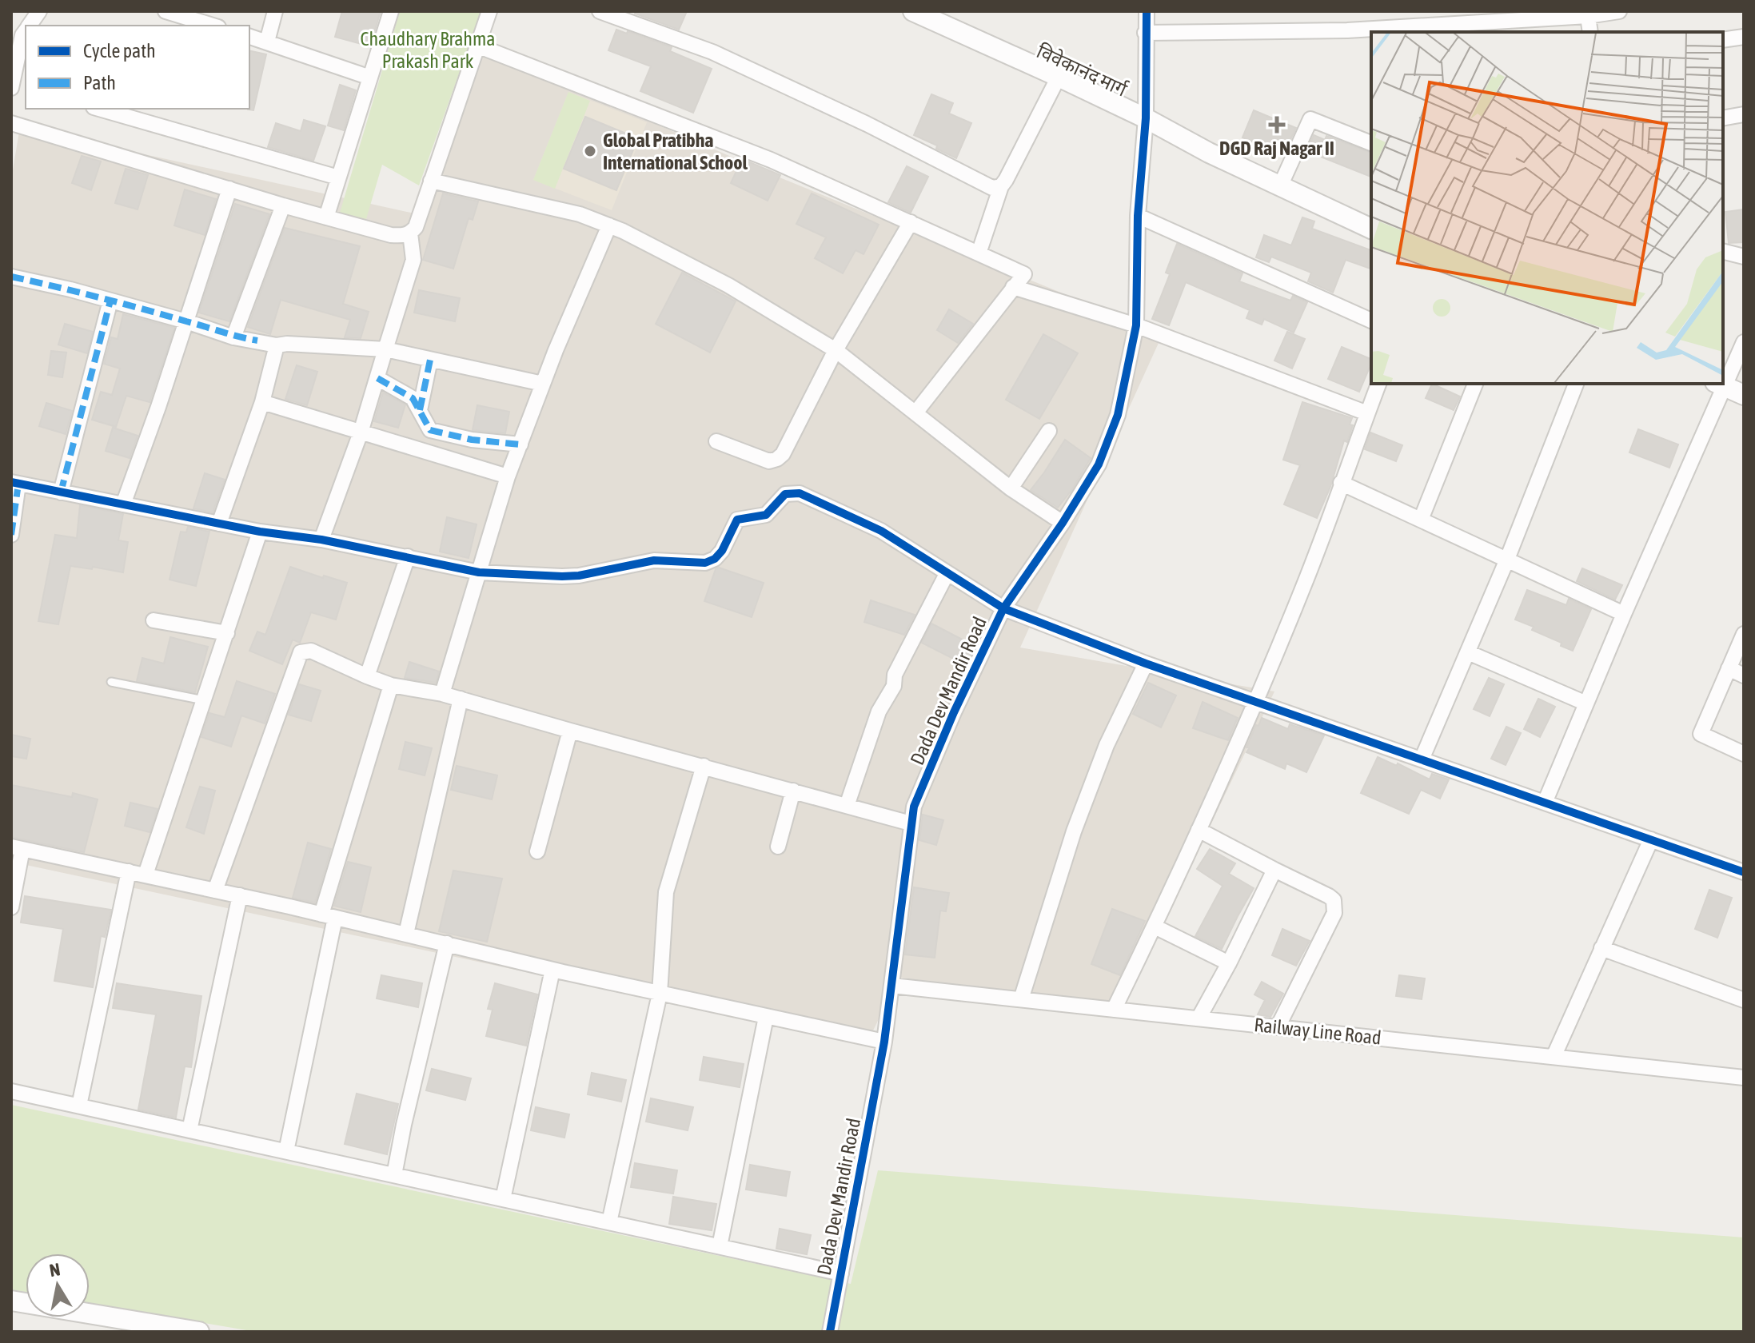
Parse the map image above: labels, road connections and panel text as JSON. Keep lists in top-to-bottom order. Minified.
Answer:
{"streets":{"street":["विवेकानंद मार्ग","Dada Dev Mandir Road","Railway Line Road"]},"crossings":[["विवेकानंद मार्ग","Dada Dev Mandir Road"],["Dada Dev Mandir Road","Railway Line Road"]],"parks":["Chaudhary Brahma Prakash Park"],"places":{"health":["DGD Raj Nagar II"],"other":["Global Pratibha International School"]},"legend":["Cycle path","Path"],"north":"top"}
